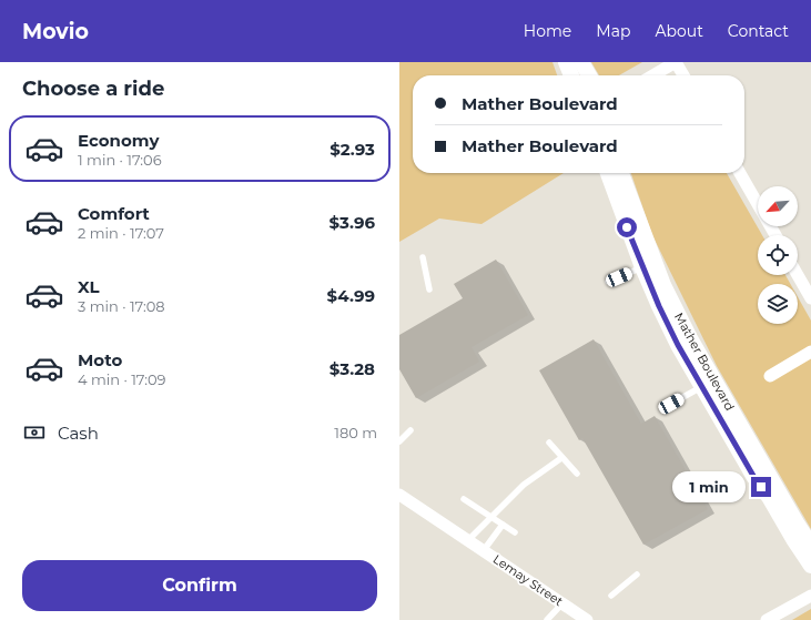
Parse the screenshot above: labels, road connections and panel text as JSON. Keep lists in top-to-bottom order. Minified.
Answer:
{"streets":{"street":["Mather Boulevard","Lemay Street"]},"north":"bottom left","page":{"header":"Movio","nav":["Home","Map","About","Contact"],"heading":"Choose a ride","banner":["Mather Boulevard","Mather Boulevard"],"list":[{"name":"Economy","note":"1 min · 17:06","value":"$2.93"},{"name":"Comfort","note":"2 min · 17:07","value":"$3.96"},{"name":"XL","note":"3 min · 17:08","value":"$4.99"},{"name":"Moto","note":"4 min · 17:09","value":"$3.28"}],"pay":["Cash","180 m"],"bubble":"1 min","buttons":"Confirm"}}
